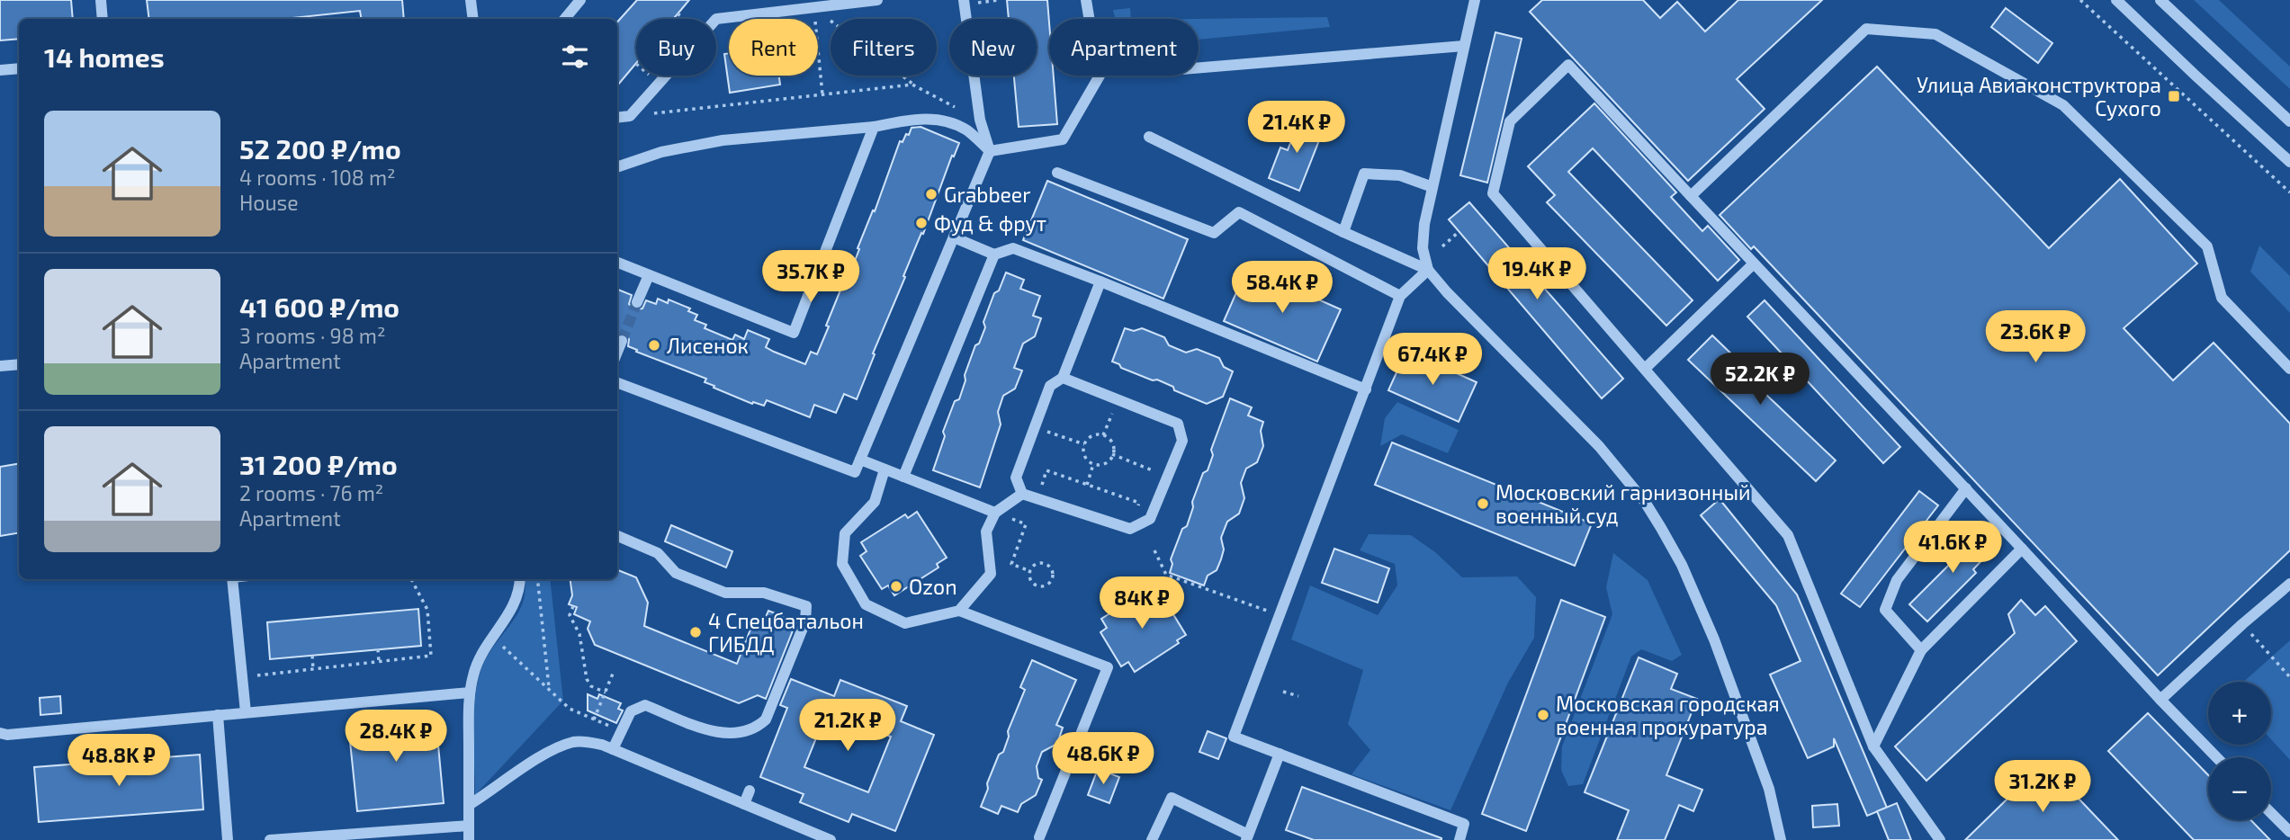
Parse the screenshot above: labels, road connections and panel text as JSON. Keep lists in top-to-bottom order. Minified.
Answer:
{"places":{"transit":["Улица Авиаконструктора Сухого"],"other":["Grabbeer","Фуд & фрут","Лисенок","Московский гарнизонный военный суд","Ozon","4 Спецбатальон ГИБДД","Московская городская военная прокуратура"]},"page":{"chip":["Buy","Rent","Filters","New","Apartment"],"heading":"14 homes","list":[{"name":"52 200 ₽/mo","note":"4 rooms · 108 m² · House"},{"name":"41 600 ₽/mo","note":"3 rooms · 98 m² · Apartment"},{"name":"31 200 ₽/mo","note":"2 rooms · 76 m² · Apartment"}],"price":["21.4K ₽","19.4K ₽","35.7K ₽","58.4K ₽","23.6K ₽","67.4K ₽","52.2K ₽","41.6K ₽","84K ₽","21.2K ₽","28.4K ₽","48.6K ₽","48.8K ₽","31.2K ₽"],"map_buttons":["+","−"]}}
